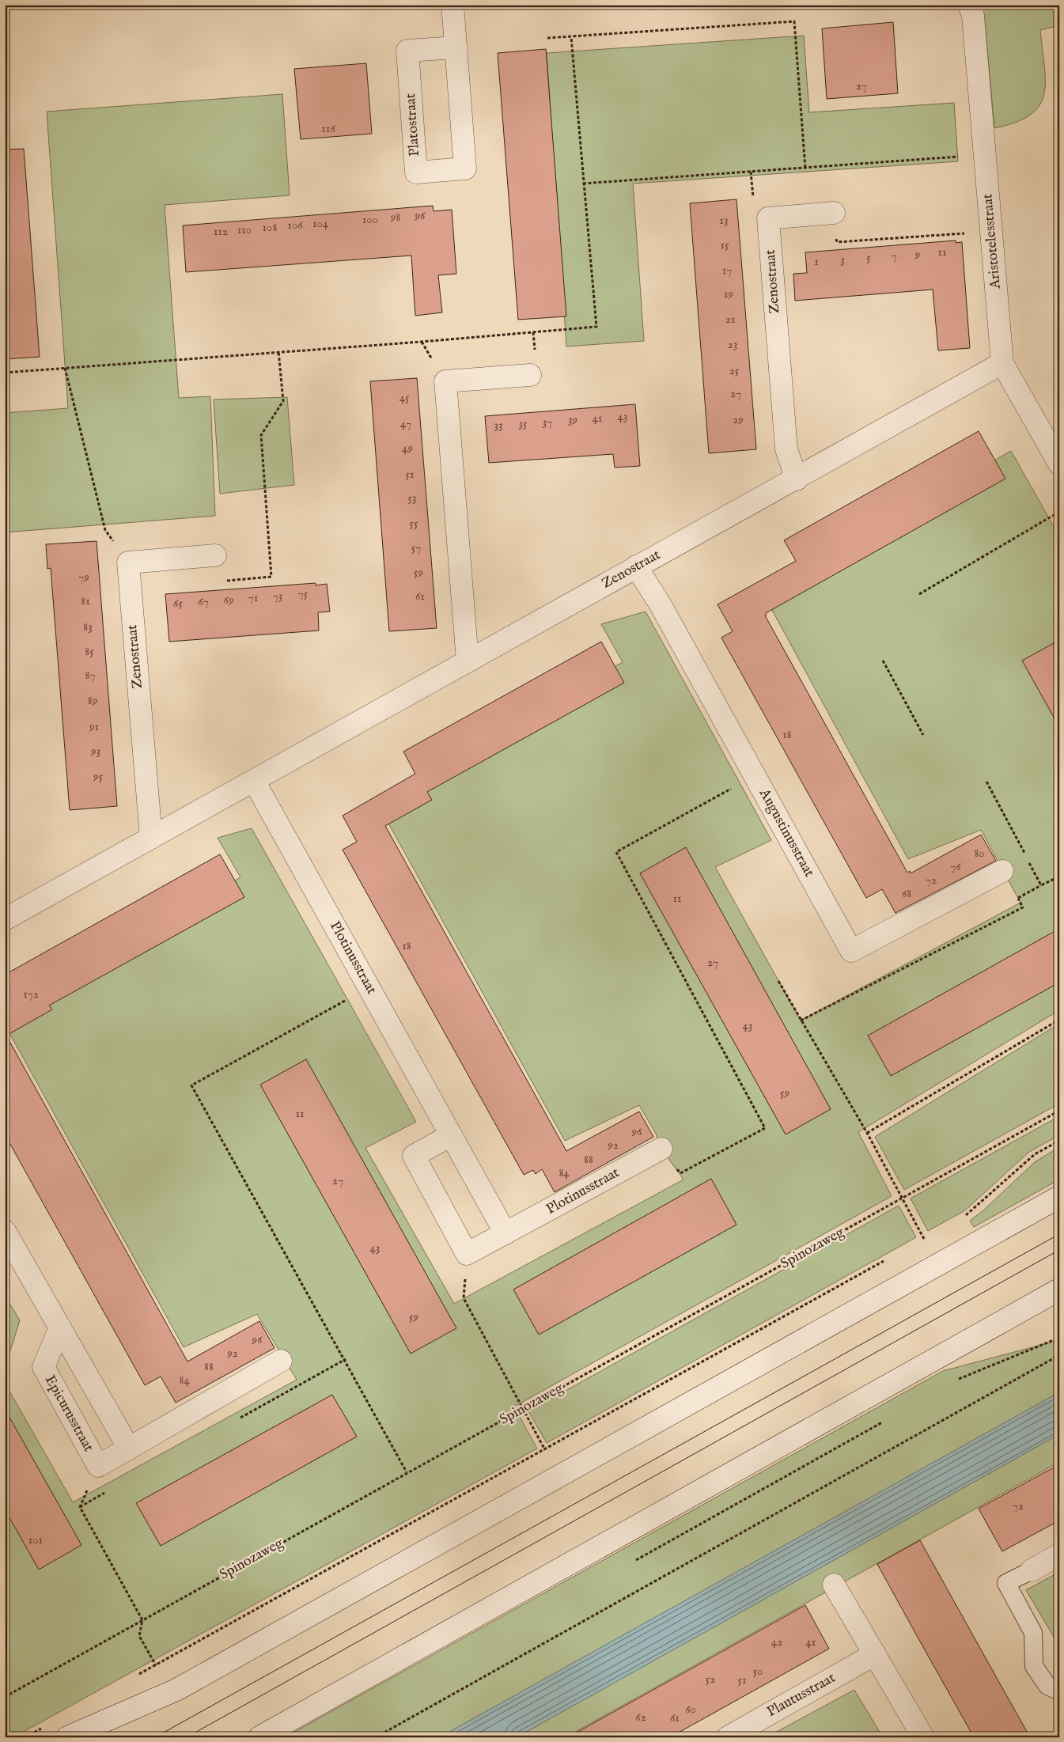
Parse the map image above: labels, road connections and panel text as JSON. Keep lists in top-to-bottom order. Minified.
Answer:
{"streets":{"street":["Platostraat","Aristotelesstraat","Zenostraat","Augustinusstraat","Plotinusstraat","Epicurusstraat","Plautusstraat"],"path":["Spinozaweg"]},"crossings":[["Aristotelesstraat","Zenostraat"],["Zenostraat","Augustinusstraat"],["Zenostraat","Plotinusstraat"]],"house_numbers":["27","116","96","98","100","13","104","106","108","110","112","15","11","9","7","5","3","1","17","19","21","23","25","27","45","43","41","39","29","37","47","35","33","49","51","53","55","57","59","79","75","73","61","71","69","81","67","65","83","85","87","89","91","18","93","95","80","76","72","68","11","18","27","172","43","59","11","96","92","88","84","27","43","59","96","92","88","84","72","101","42","41","50","52","51","60","62","61"]}
